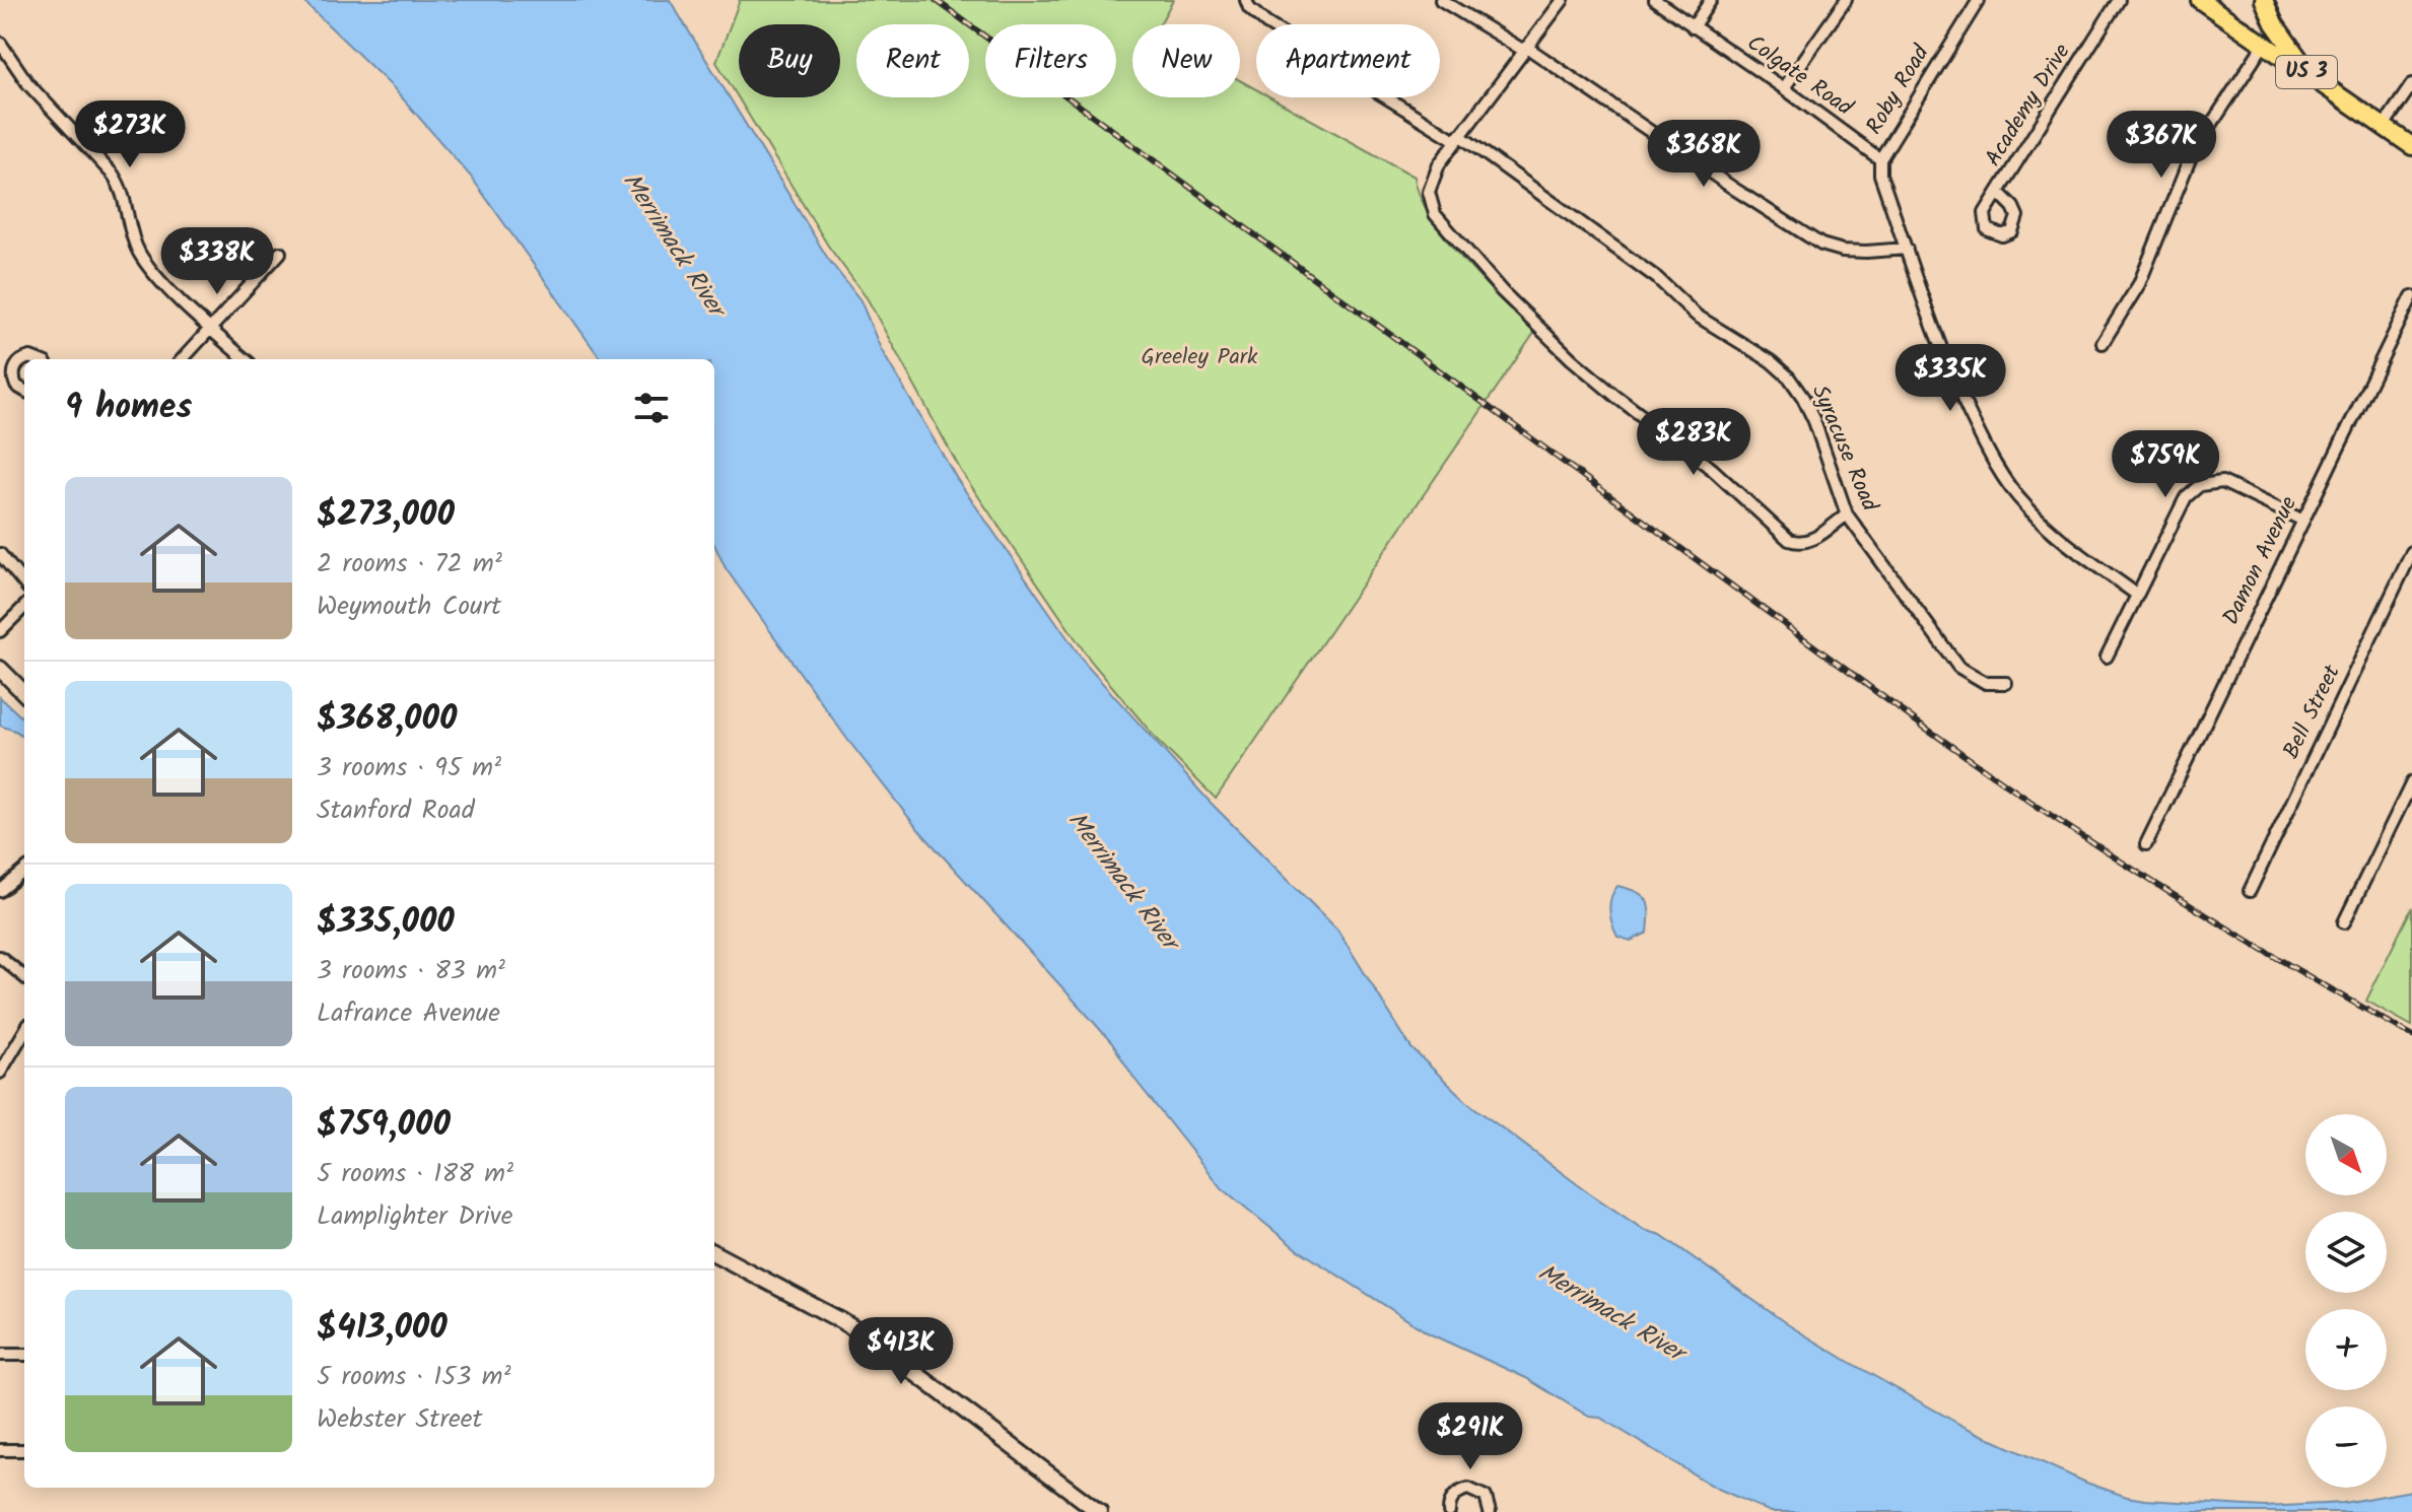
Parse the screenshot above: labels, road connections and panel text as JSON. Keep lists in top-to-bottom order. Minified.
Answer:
{"streets":{"main road":["US 3"],"street":["Colgate Road","Roby Road","Academy Drive","Syracuse Road","Damon Avenue","Bell Street"]},"crossings":[["Colgate Road","Roby Road"]],"water":["Merrimack River"],"parks":["Greeley Park"],"north":"bottom right","page":{"chip":["Buy","Rent","Filters","New","Apartment"],"price":["$273K","$367K","$368K","$338K","$335K","$283K","$759K","$413K","$291K"],"heading":"9 homes","list":[{"name":"$273,000","note":"2 rooms · 72 m² · Weymouth Court"},{"name":"$368,000","note":"3 rooms · 95 m² · Stanford Road"},{"name":"$335,000","note":"3 rooms · 83 m² · Lafrance Avenue"},{"name":"$759,000","note":"5 rooms · 188 m² · Lamplighter Drive"},{"name":"$413,000","note":"5 rooms · 153 m² · Webster Street"}],"map_buttons":["+","−"]}}
